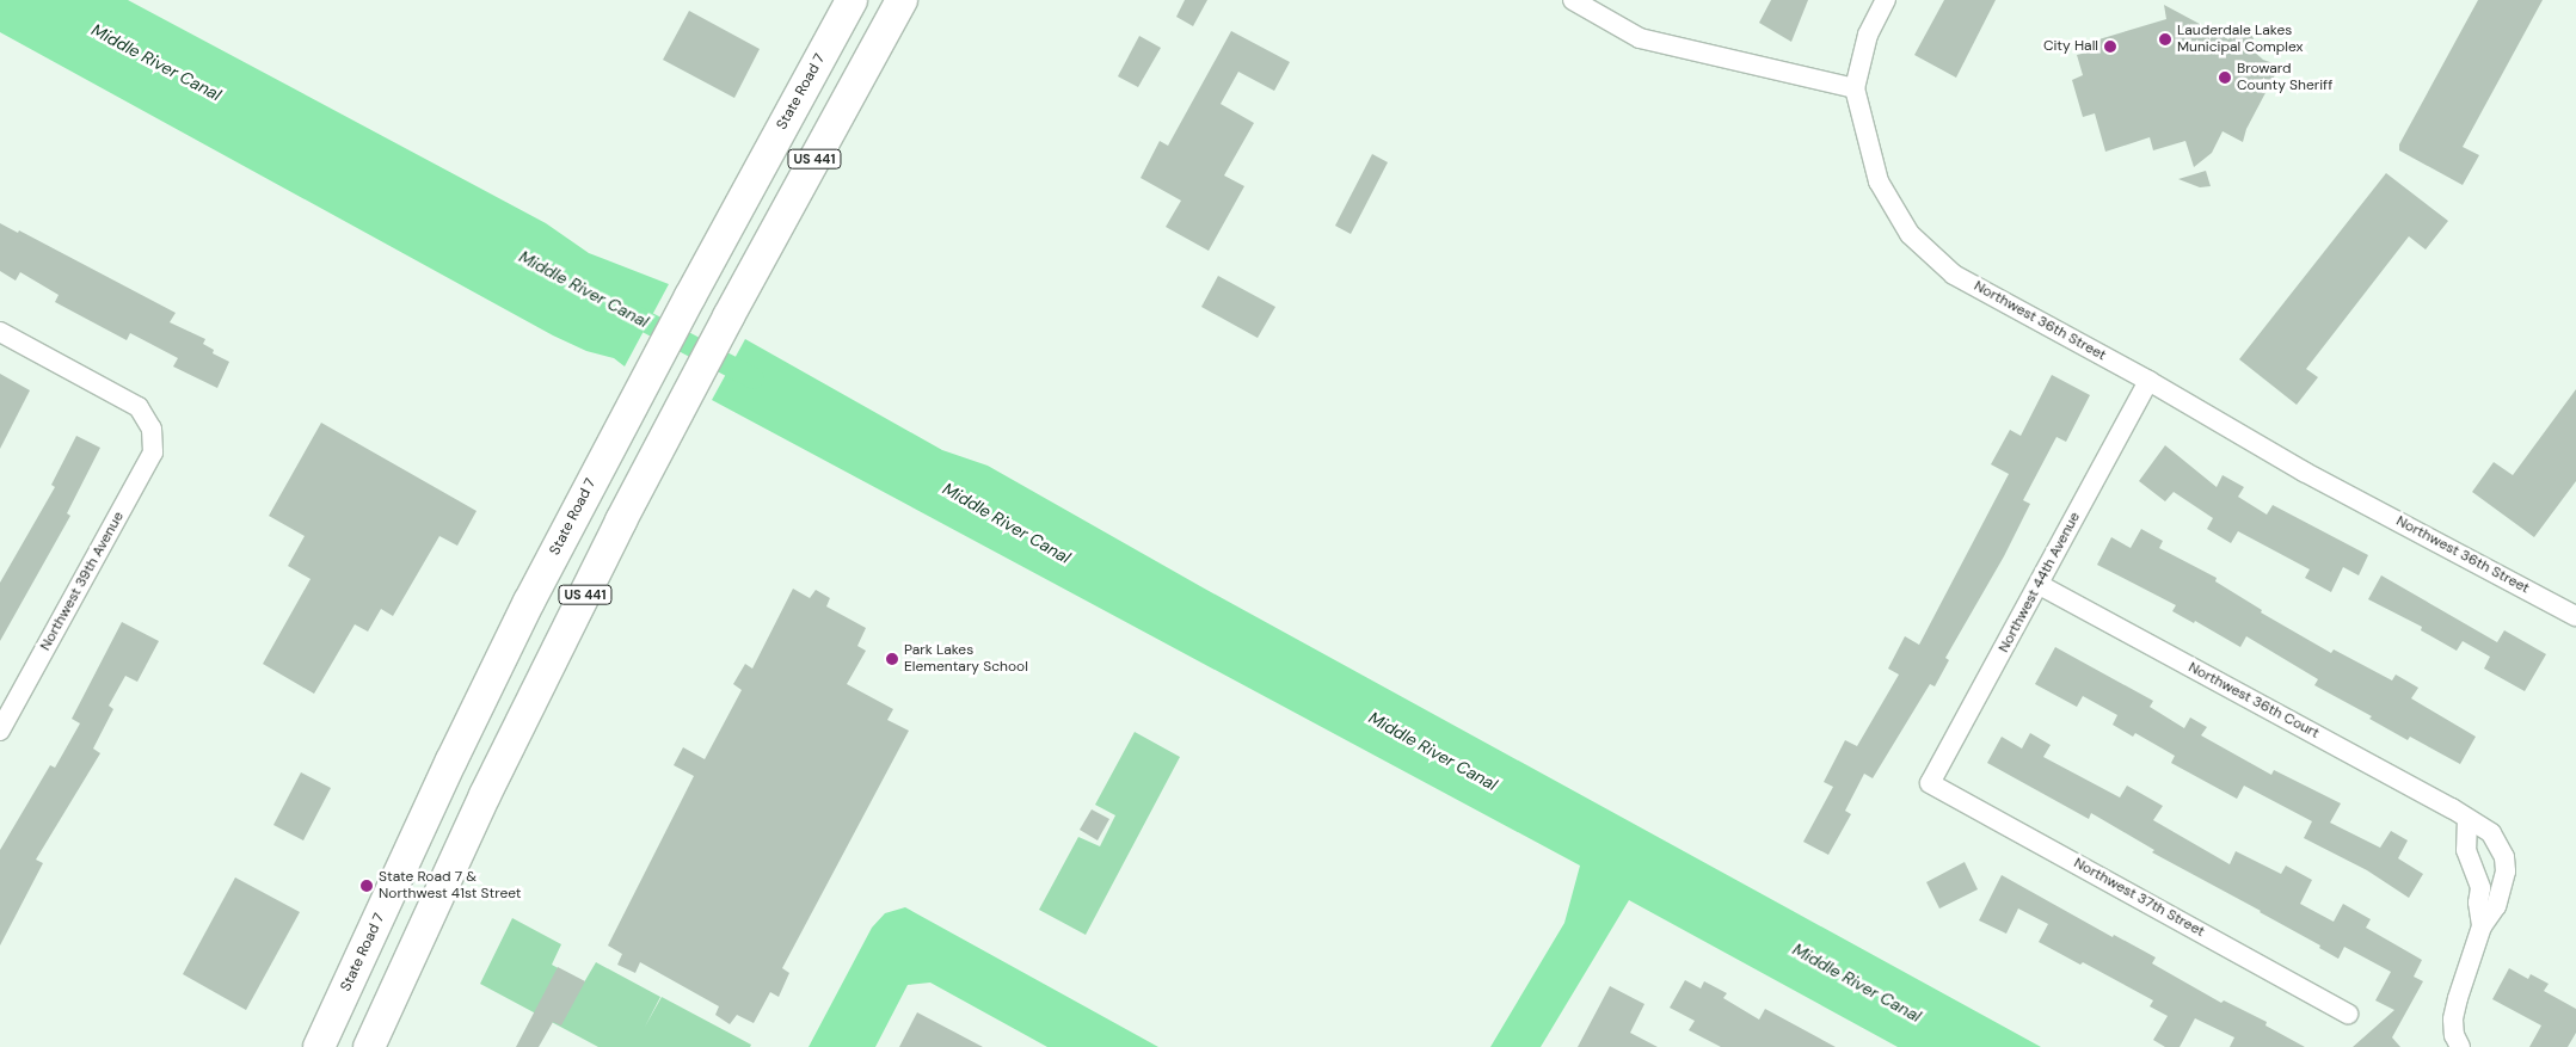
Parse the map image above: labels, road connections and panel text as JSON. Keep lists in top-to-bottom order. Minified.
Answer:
{"streets":{"main road":["State Road 7","US 441"],"street":["Northwest 36th Street","Northwest 39th Avenue","Northwest 44th Avenue","Northwest 36th Court","Northwest 37th Street"]},"crossings":[["Northwest 36th Street","Northwest 44th Avenue"],["Northwest 44th Avenue","Northwest 36th Court"],["Northwest 44th Avenue","Northwest 37th Street"]],"water":["Middle River Canal"],"places":["Lauderdale Lakes Municipal Complex","City Hall","Broward County Sheriff","Park Lakes Elementary School","State Road 7 & Northwest 41st Street"]}
